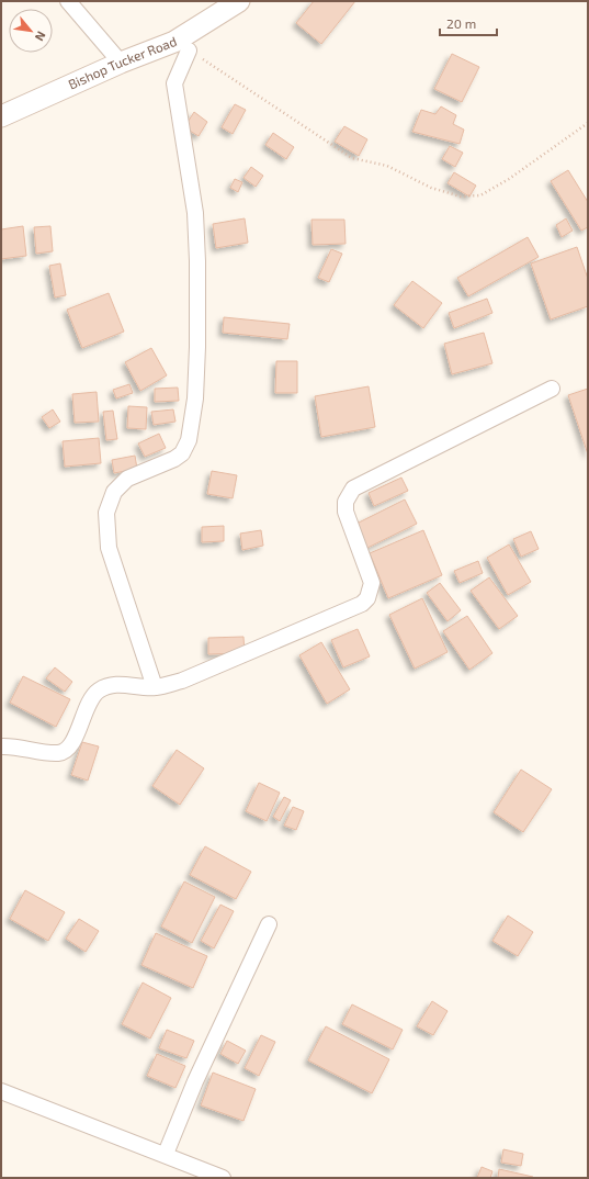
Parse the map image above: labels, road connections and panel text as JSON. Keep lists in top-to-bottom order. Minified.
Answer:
{"streets":{"main road":["Bishop Tucker Road"]},"scale_bar":"20 m","north":"bottom right"}
